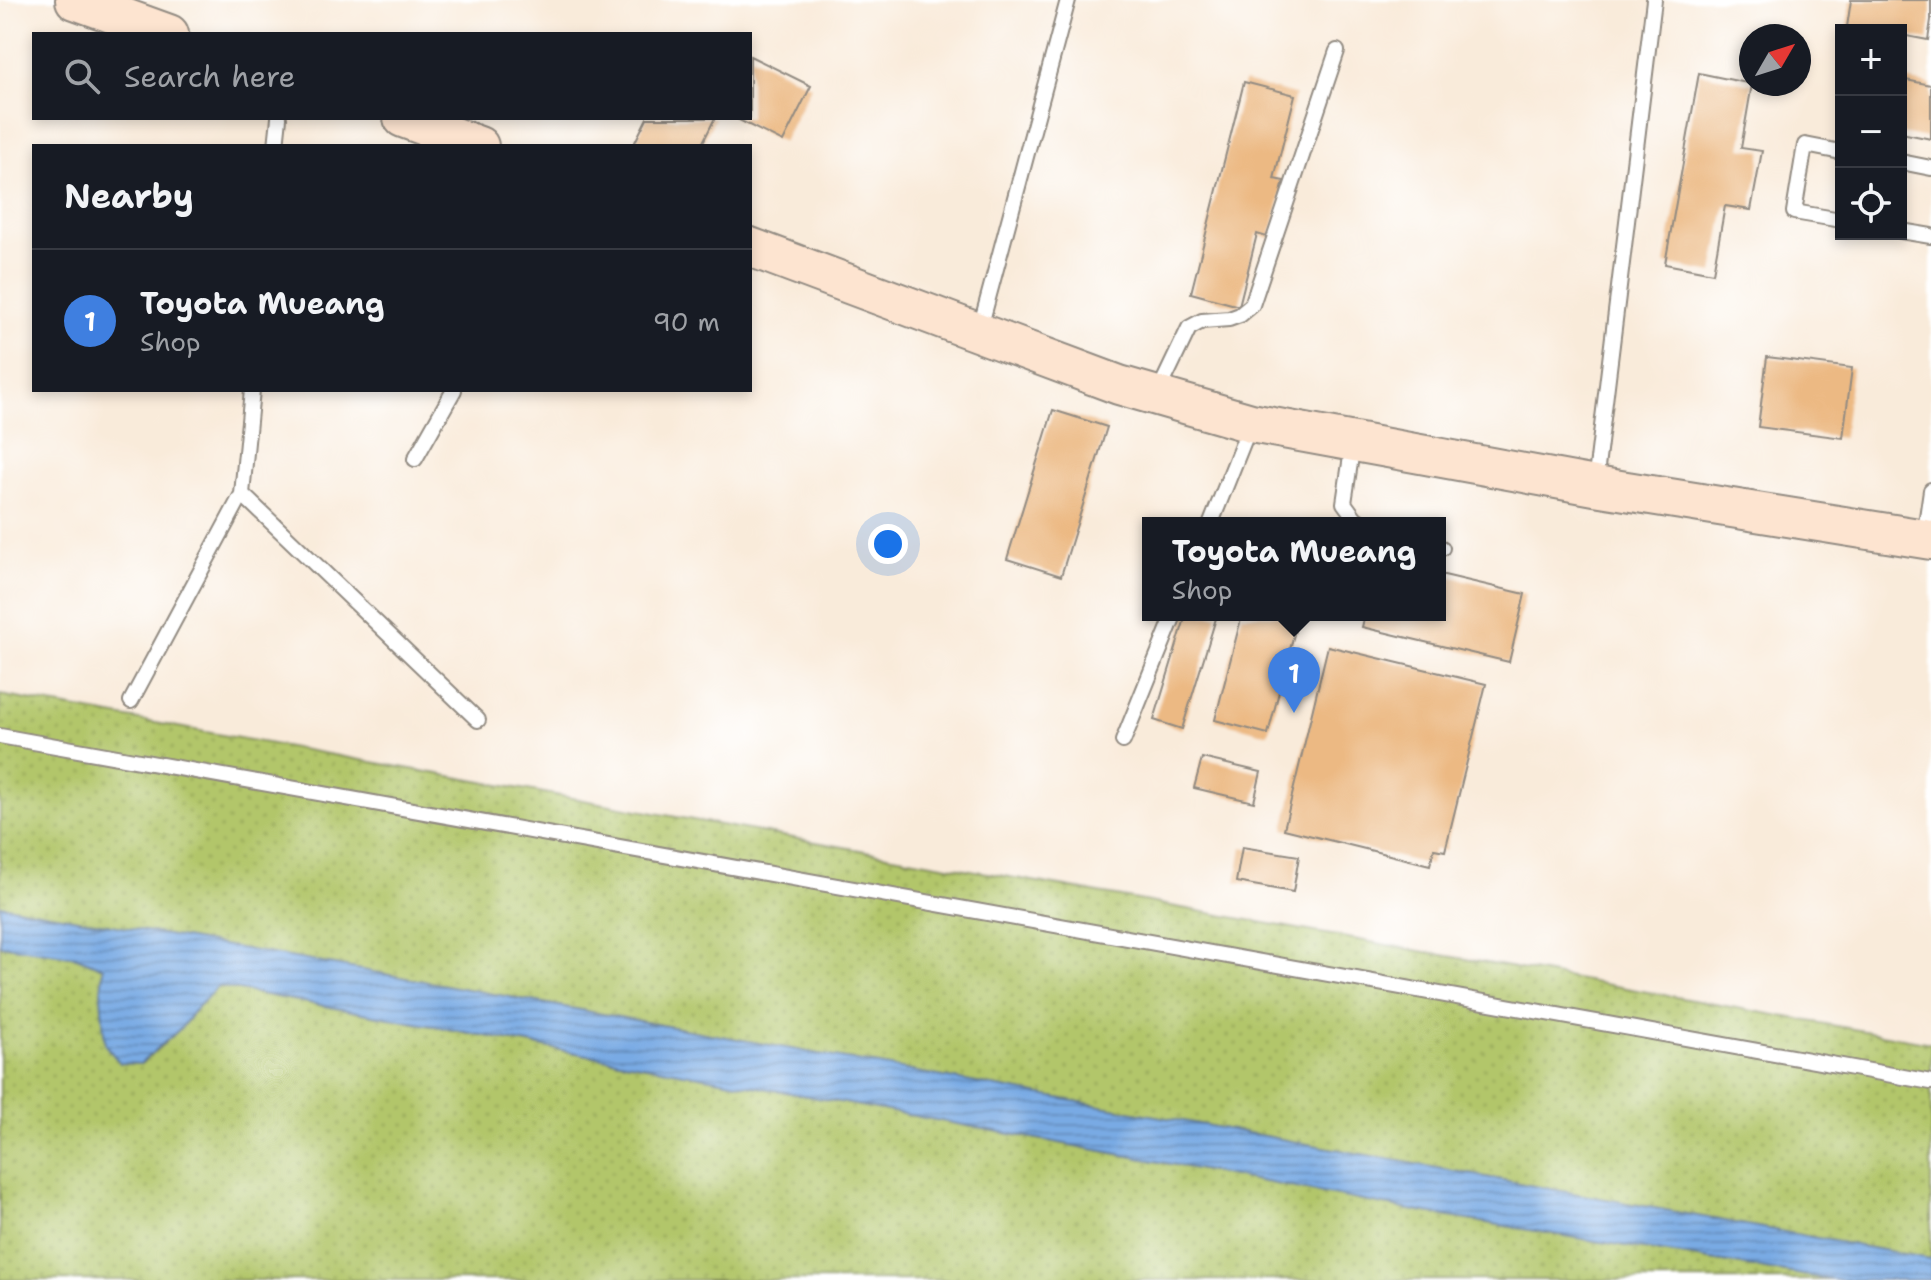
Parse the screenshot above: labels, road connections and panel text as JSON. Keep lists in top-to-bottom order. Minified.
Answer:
{"north":"top right","page":{"map_buttons":["+","−"],"search":"Search here","heading":"Nearby","list":[{"mark":"1","name":"Toyota Mueang","note":"Shop","value":"90 m"}],"popup":["Toyota Mueang","Shop"],"pins":"1"}}
